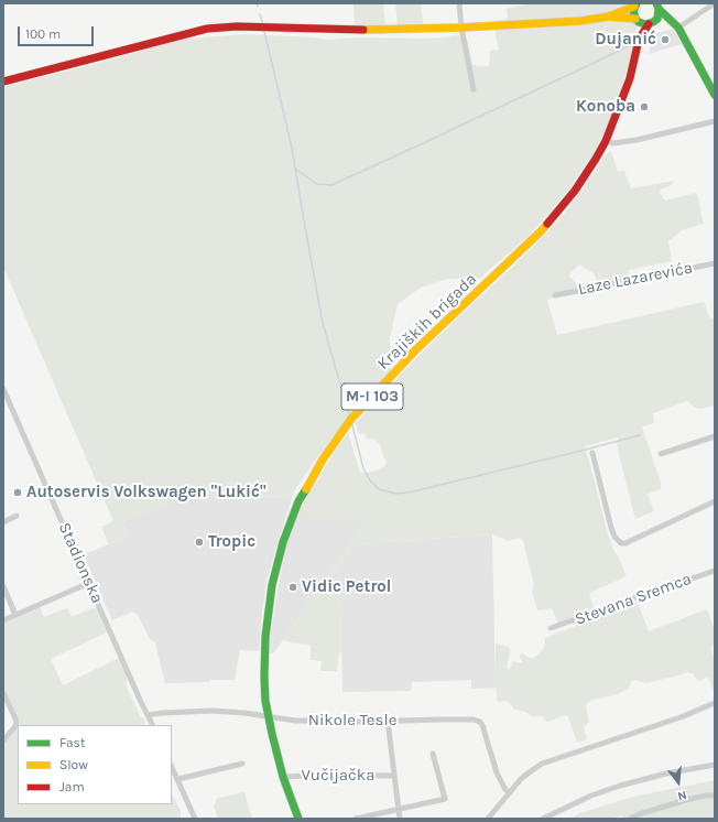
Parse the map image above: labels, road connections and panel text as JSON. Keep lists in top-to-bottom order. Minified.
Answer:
{"streets":{"main road":["Krajiških brigada","M-I 103"],"street":["Laze Lazarevića","Stadionska","Stevana Sremca","Nikole Tesle","Vučijačka"]},"crossings":[["Krajiških brigada","M-I 103"],["Krajiških brigada","Nikole Tesle"],["Krajiških brigada","Vučijačka"],["Stadionska","Nikole Tesle"]],"places":["Dujanić","Konoba","Autoservis Volkswagen \"Lukić\"","Tropic","Vidic Petrol"],"legend":["Fast","Slow","Jam"],"scale_bar":"100 m","north":"bottom"}
